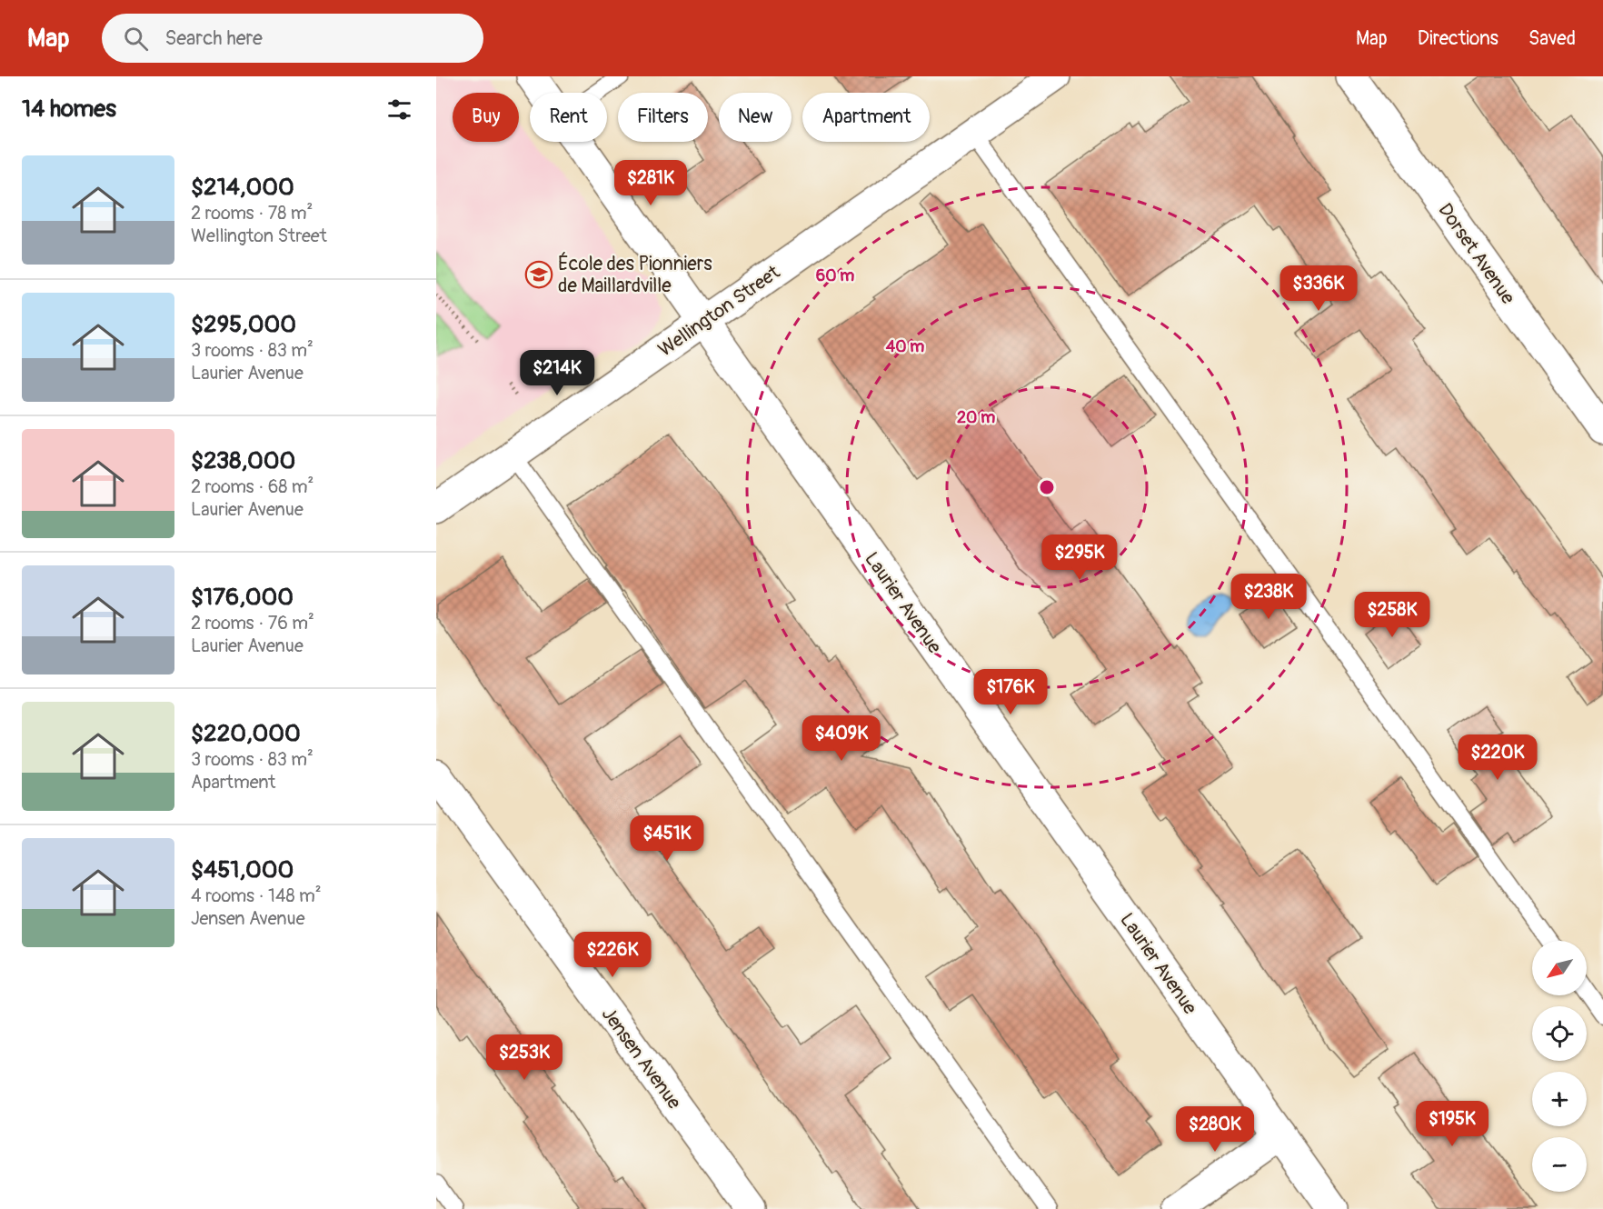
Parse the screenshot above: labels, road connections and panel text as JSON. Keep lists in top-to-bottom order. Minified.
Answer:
{"streets":{"street":["Dorset Avenue","Wellington Street","Laurier Avenue","Jensen Avenue"]},"crossings":[["Wellington Street","Laurier Avenue"]],"places":{"school or university":["École des Pionniers de Maillardville"]},"north":"bottom left","page":{"header":"Map","search":"Search here","nav":["Map","Directions","Saved"],"heading":"14 homes","chip":["Buy","Rent","Filters","New","Apartment"],"list":[{"name":"$214,000","note":"2 rooms · 78 m² · Wellington Street"},{"name":"$295,000","note":"3 rooms · 83 m² · Laurier Avenue"},{"name":"$238,000","note":"2 rooms · 68 m² · Laurier Avenue"},{"name":"$176,000","note":"2 rooms · 76 m² · Laurier Avenue"},{"name":"$220,000","note":"3 rooms · 83 m² · Apartment"},{"name":"$451,000","note":"4 rooms · 148 m² · Jensen Avenue"}],"price":["$281K","$336K","$214K","$295K","$238K","$258K","$176K","$409K","$220K","$451K","$226K","$253K","$195K","$280K"],"map_buttons":["+","−"]},"rings":["60 m","40 m","20 m"]}
